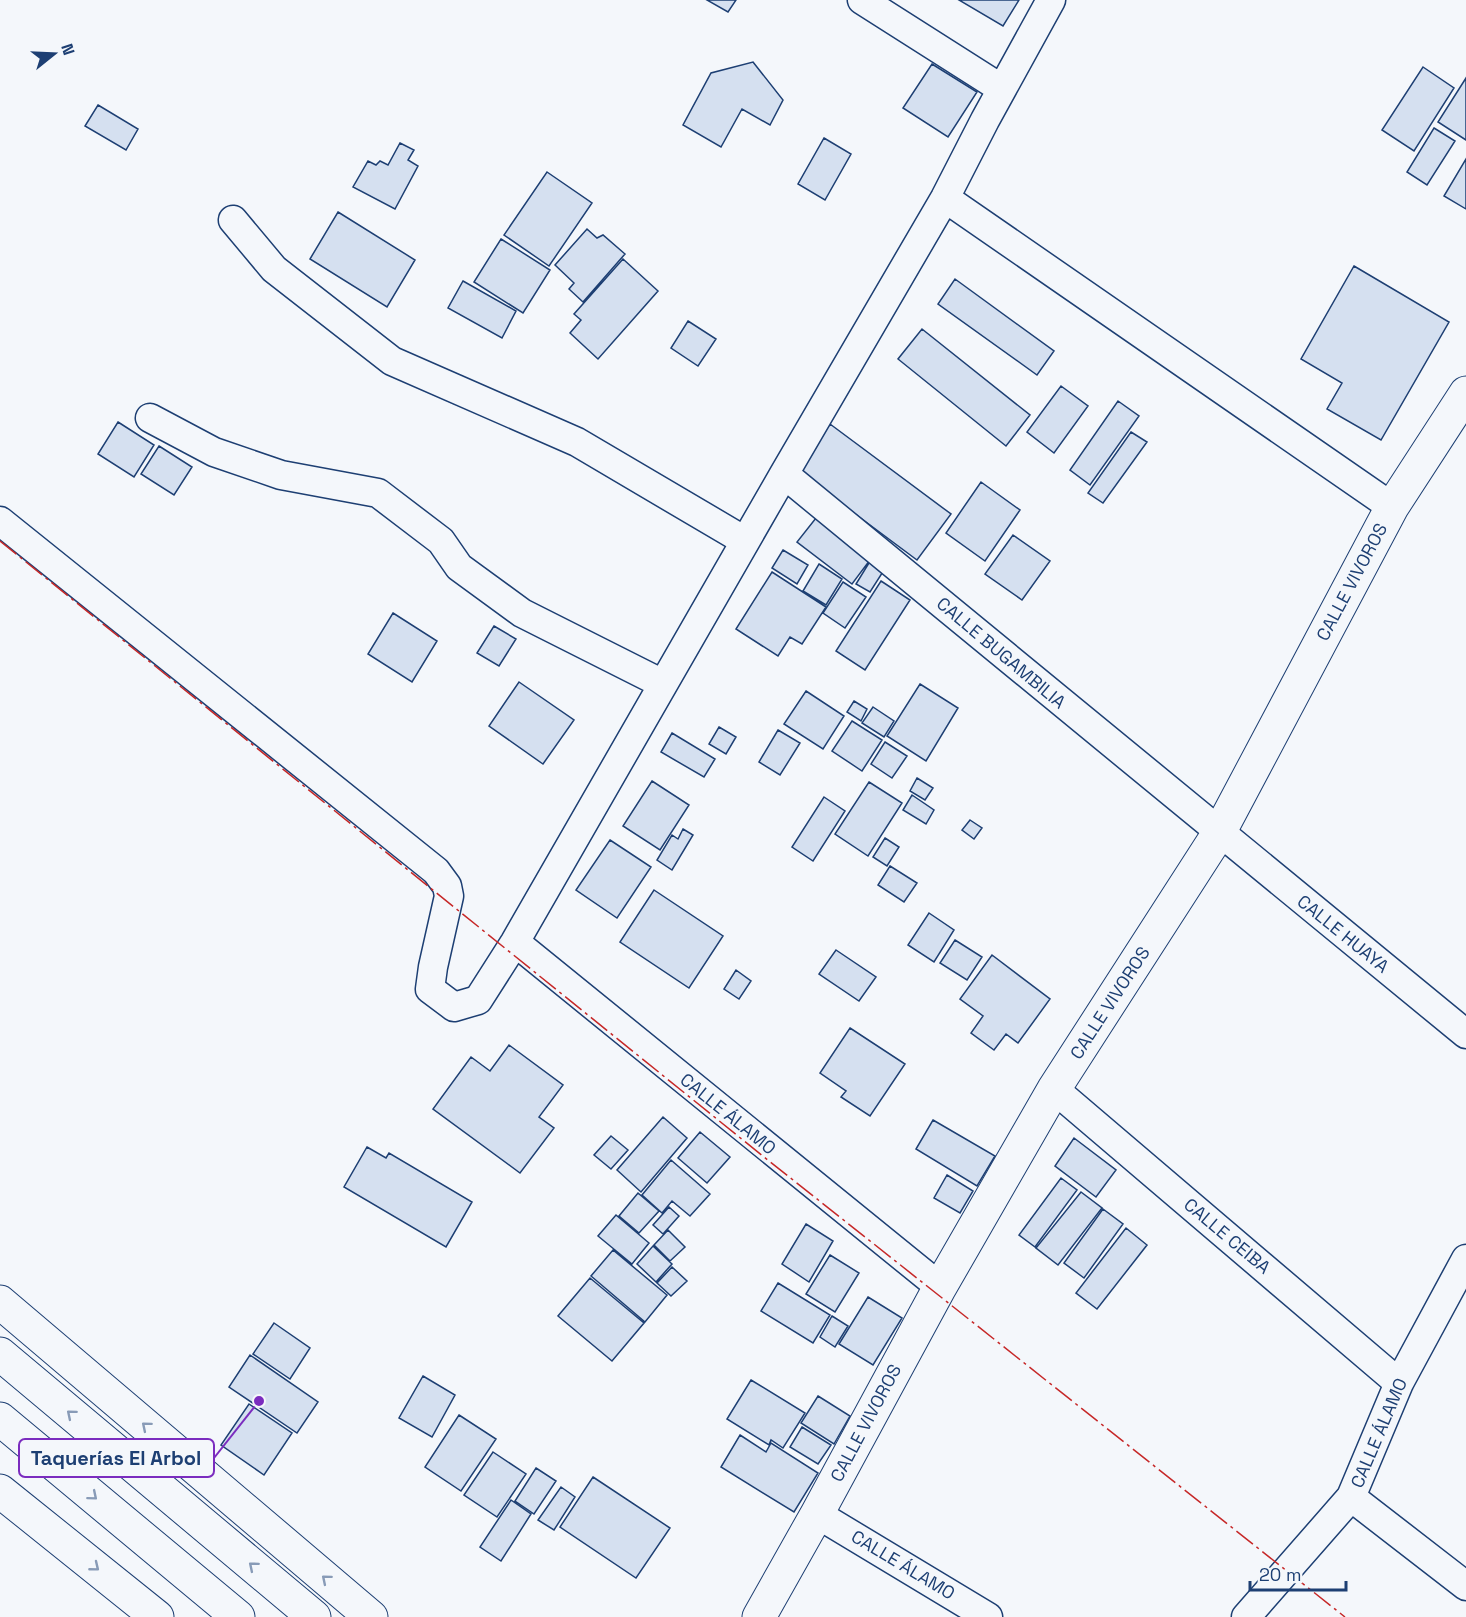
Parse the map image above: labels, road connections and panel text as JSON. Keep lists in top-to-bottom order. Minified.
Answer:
{"streets":{"main road":["CALLE VIVOROS"],"street":["CALLE BUGAMBILIA","CALLE HUAYA","CALLE ÁLAMO","CALLE CEIBA"]},"crossings":[["CALLE VIVOROS","CALLE BUGAMBILIA"],["CALLE VIVOROS","CALLE HUAYA"],["CALLE VIVOROS","CALLE ÁLAMO"],["CALLE VIVOROS","CALLE CEIBA"],["CALLE BUGAMBILIA","CALLE HUAYA"],["CALLE ÁLAMO","CALLE CEIBA"]],"places":["Taquerías El Arbol"],"scale_bar":"20 m","north":"right"}
